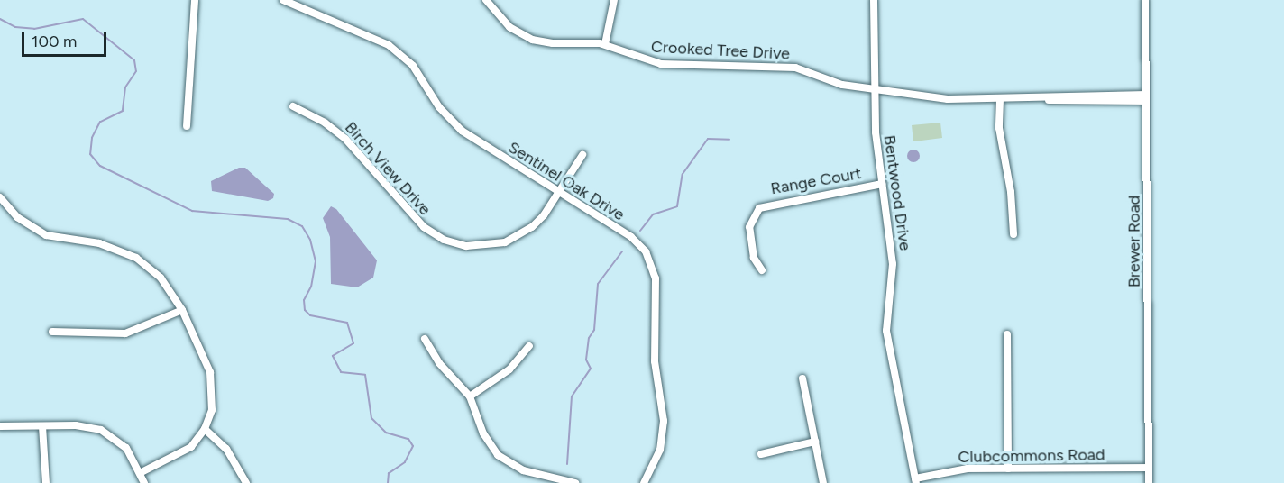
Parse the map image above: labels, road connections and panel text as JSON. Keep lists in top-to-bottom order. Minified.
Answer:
{"streets":{"street":["Crooked Tree Drive","Birch View Drive","Sentinel Oak Drive","Range Court","Bentwood Drive","Brewer Road","Clubcommons Road"]},"crossings":[["Crooked Tree Drive","Bentwood Drive"],["Crooked Tree Drive","Brewer Road"],["Birch View Drive","Sentinel Oak Drive"],["Range Court","Bentwood Drive"],["Bentwood Drive","Clubcommons Road"],["Brewer Road","Clubcommons Road"]],"scale_bar":"100 m"}
